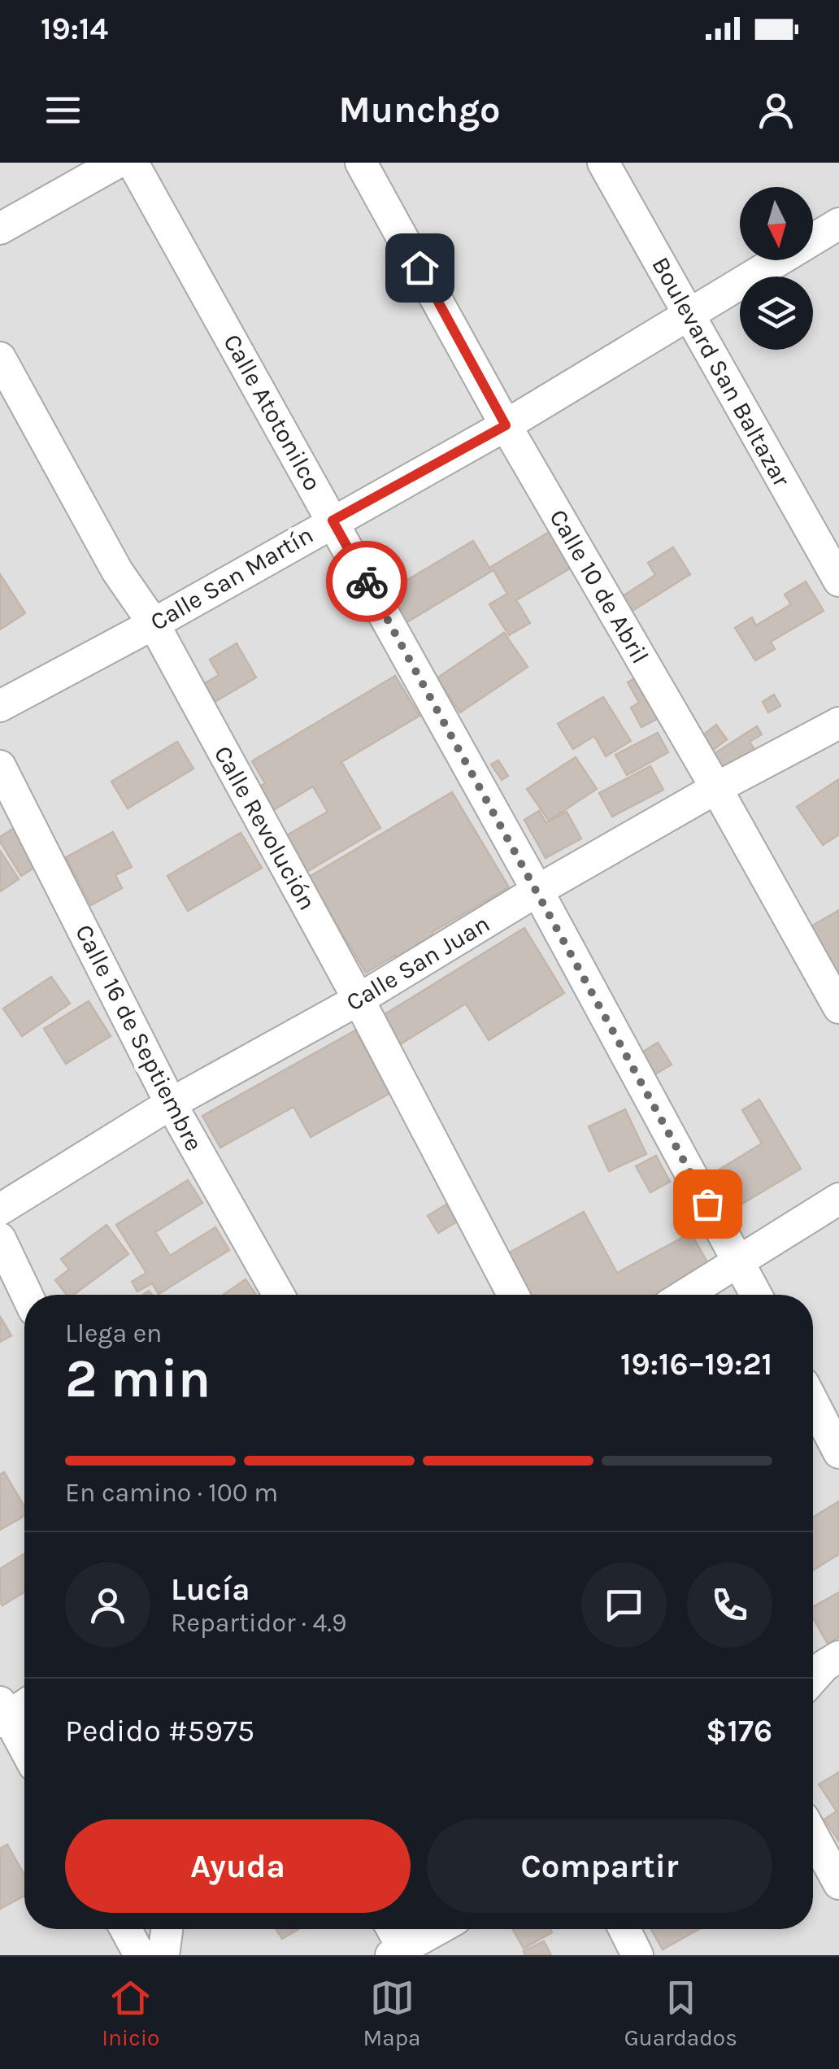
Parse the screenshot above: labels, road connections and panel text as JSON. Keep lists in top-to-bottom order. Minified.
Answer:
{"streets":{"street":["Boulevard San Baltazar","Calle Atotonilco","Calle San Martín","Calle 10 de Abril","Calle Revolución","Calle San Juan","Calle 16 de Septiembre"]},"crossings":[["Boulevard San Baltazar","Calle San Martín"],["Calle Atotonilco","Calle San Martín"],["Calle Atotonilco","Calle San Juan"],["Calle San Martín","Calle 10 de Abril"],["Calle San Martín","Calle Revolución"],["Calle 10 de Abril","Calle San Juan"],["Calle Revolución","Calle San Juan"],["Calle San Juan","Calle 16 de Septiembre"]],"north":"bottom","page":{"status":"19:14","header":"Munchgo","heading":["2 min","Llega en","19:16–19:21"],"panel":["Lucía","Repartidor · 4.9","Pedido #5975","$176"],"bar":"En camino · 100 m","buttons":["Ayuda","Compartir"],"tabs":["Inicio","Mapa","Guardados"]}}
